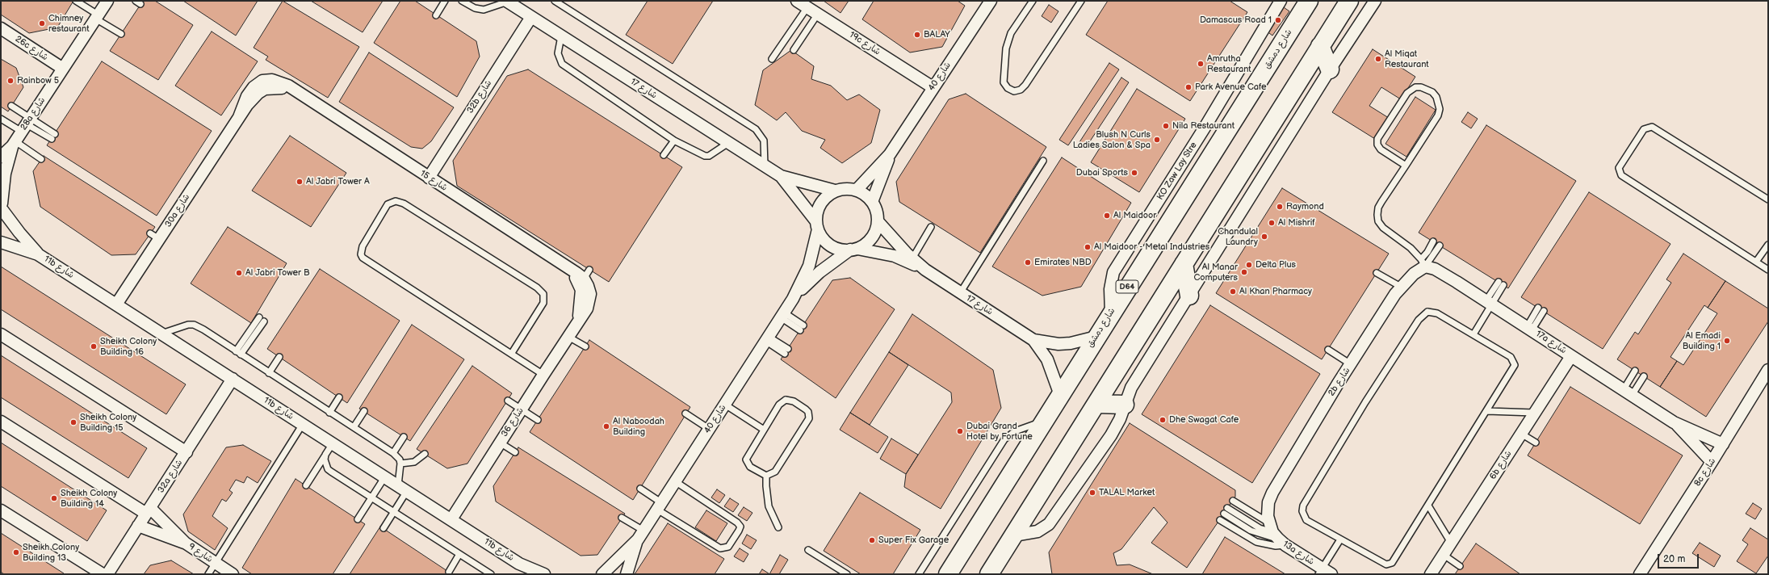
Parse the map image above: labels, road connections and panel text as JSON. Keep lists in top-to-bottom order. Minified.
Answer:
{"streets":{"main road":["شارع دمشق","D64"],"street":["19c شارع","26c شارع","شارع 40","شارع 17","32b شارع","28a شارع","KO Zaw Lay Stre","شارع 15","30a شارع","11b شارع","17a شارع","2b شارع","شارع 36","6b شارع","8c شارع","32a شارع","شارع 9","13a شارع"]},"crossings":[["19c شارع","شارع 40"],["26c شارع","28a شارع"],["شارع دمشق","شارع 17"],["شارع دمشق","KO Zaw Lay Stre"],["شارع 40","شارع 17"],["شارع 17","32b شارع"],["32b شارع","شارع 15"],["28a شارع","11b شارع"],["شارع 15","30a شارع"],["شارع 15","شارع 36"],["30a شارع","11b شارع"],["11b شارع","شارع 36"],["11b شارع","32a شارع"],["17a شارع","2b شارع"],["17a شارع","6b شارع"],["17a شارع","8c شارع"],["2b شارع","13a شارع"],["32a شارع","شارع 9"]],"places":["Damascus Road 1","Chimney restaurant","BALAY","Al Miqat Restaurant","Amrutha Restaurant","Rainbow 5","Park Avenue Cafe","Nila Restaurant","Blush N Curls Ladies Salon & Spa","Dubai Sports","Al Jabri Tower A","Raymond","Al Maidoor","Al Mishrif","Chandulal Laundry","Al Maidoor - Metal Industries","Emirates NBD","Delta Plus","Al Manar Computers","Al Jabri Tower B","Al Khan Pharmacy","Al Emadi Building 1","Sheikh Colony Building 16","Dhe Swagat Cafe","Sheikh Colony Building 15","Al Naboodah Building","Dubai Grand Hotel by Fortune","TALAL Market","Sheikh Colony Building 14","Super Fix Garage","Sheikh Colony Building 13"],"scale_bar":"20 m"}
